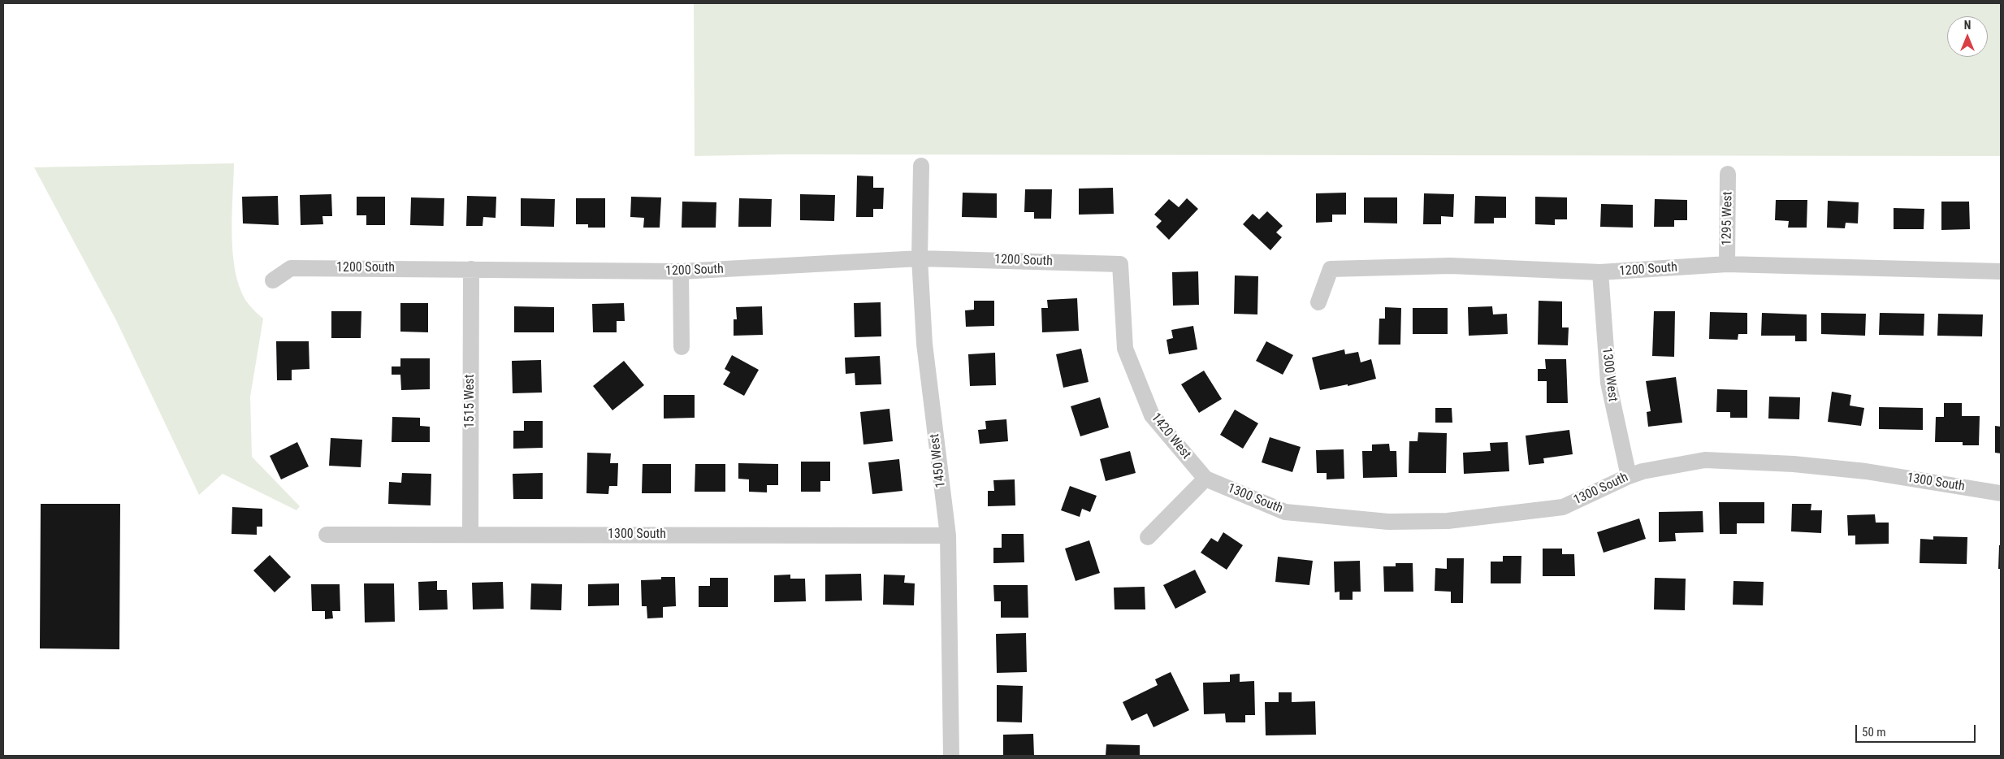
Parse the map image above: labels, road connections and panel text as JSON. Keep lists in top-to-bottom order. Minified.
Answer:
{"streets":{"street":["1295 West","1200 South","1300 West","1515 West","1420 West","1450 West","1300 South"]},"crossings":[["1295 West","1200 South"],["1200 South","1300 West"],["1200 South","1515 West"],["1200 South","1420 West"],["1200 South","1450 West"],["1300 West","1300 South"],["1515 West","1300 South"],["1420 West","1300 South"],["1450 West","1300 South"]],"scale_bar":"50 m","north":"top"}
